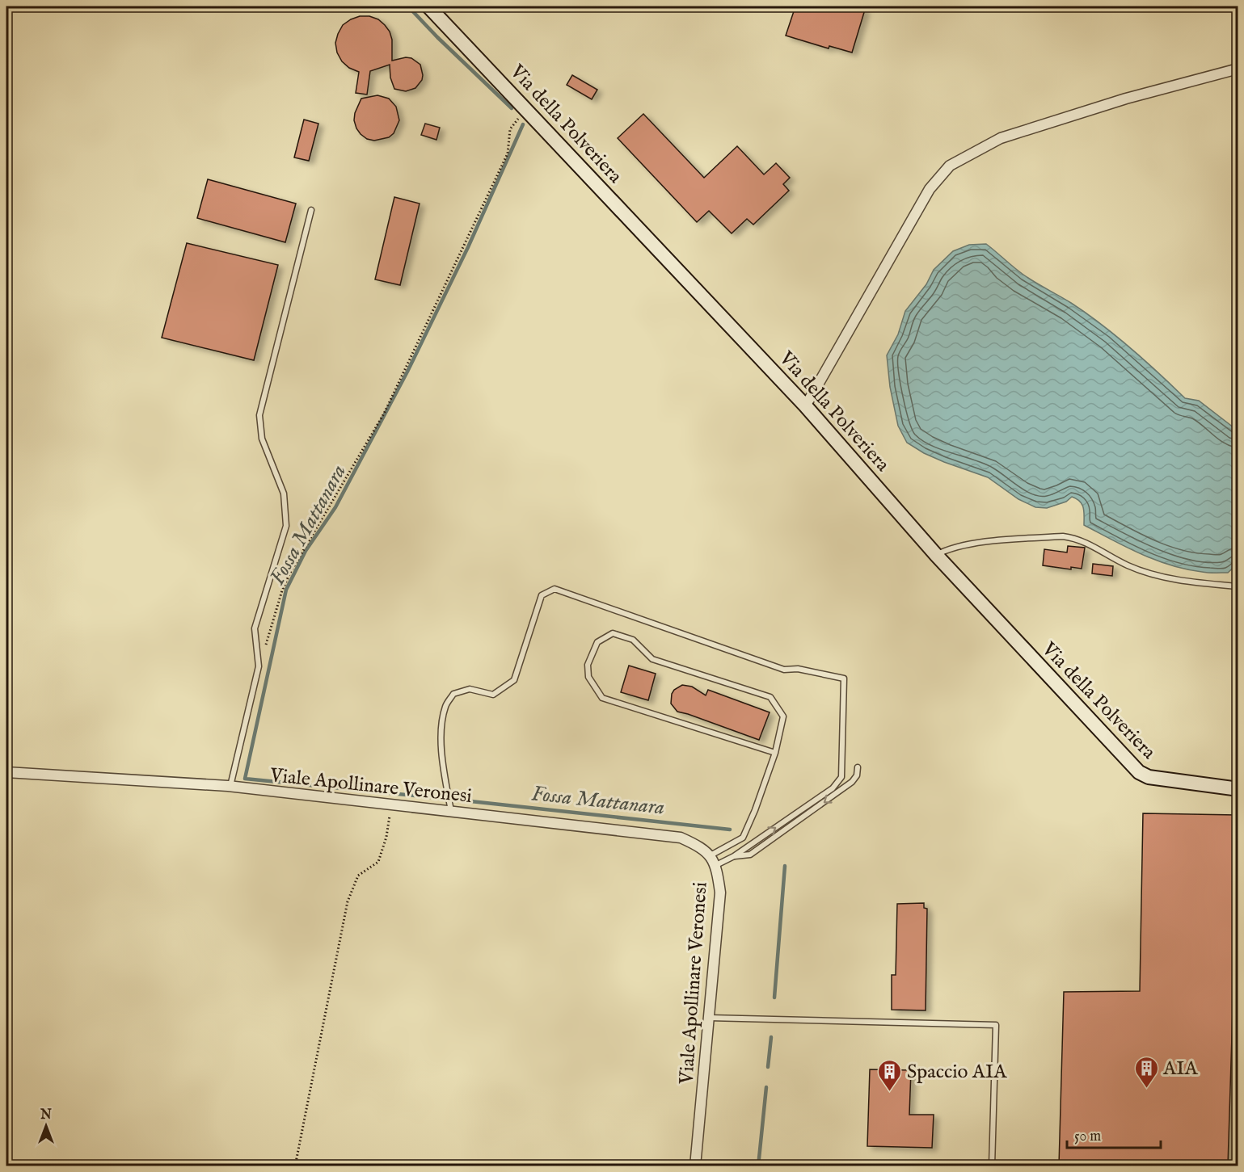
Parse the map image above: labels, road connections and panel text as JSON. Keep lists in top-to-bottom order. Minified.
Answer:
{"streets":{"street":["Via della Polveriera","Viale Apollinare Veronesi"]},"water":["Fossa Mattanara"],"places":{"building":["AIA","Spaccio AIA"]},"scale_bar":"50 m","north":"top"}
